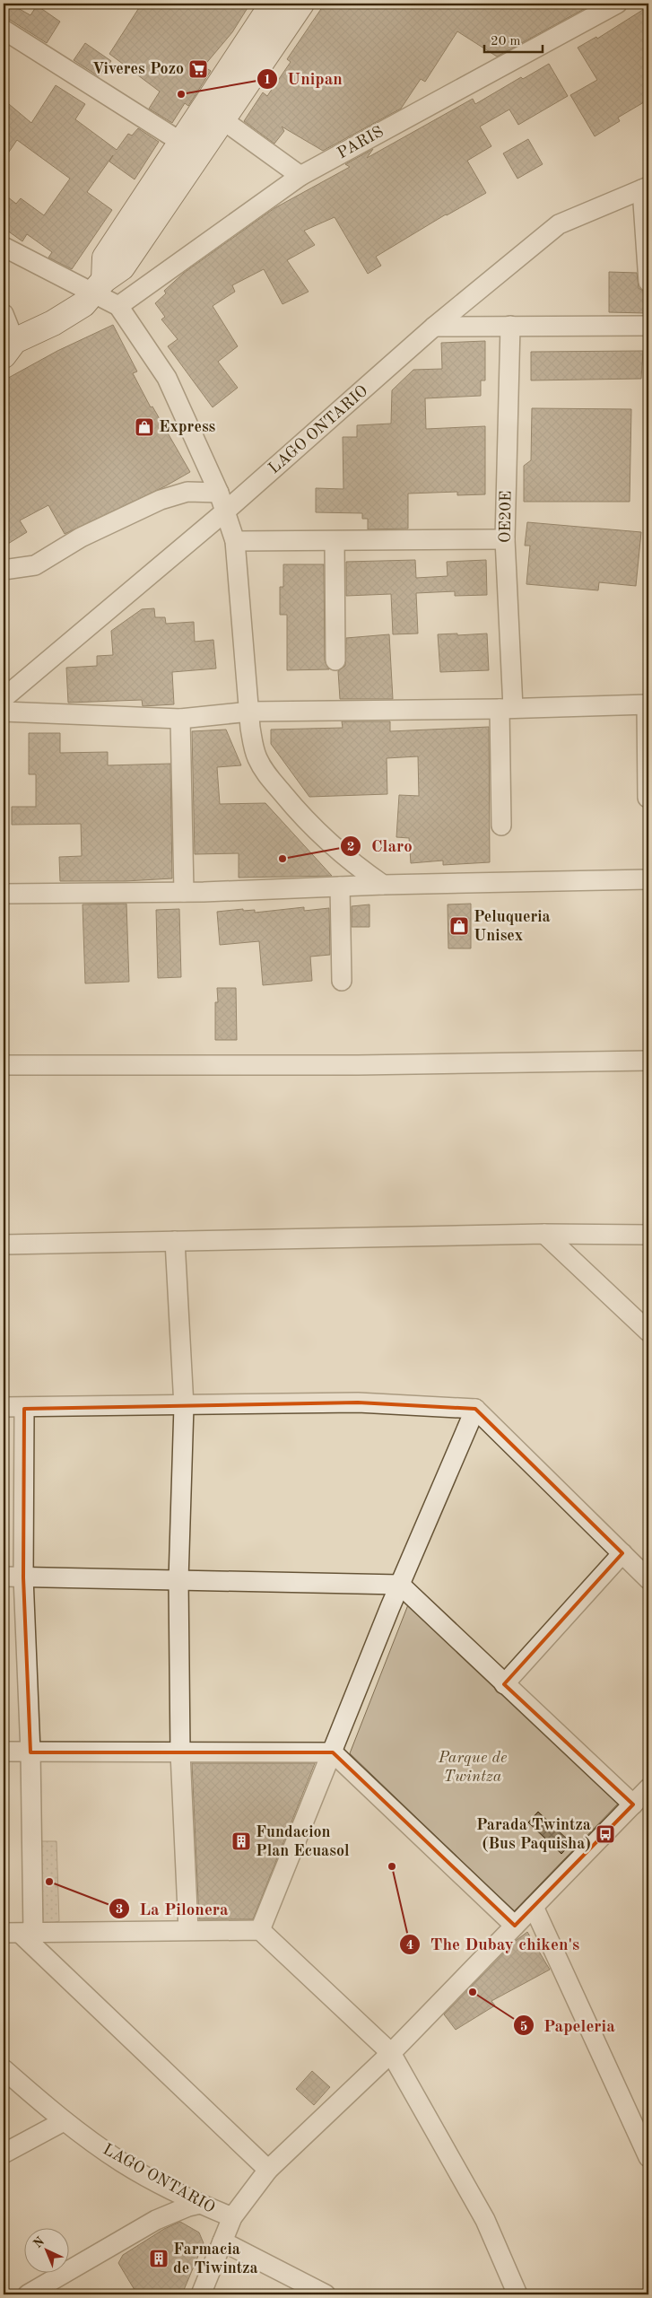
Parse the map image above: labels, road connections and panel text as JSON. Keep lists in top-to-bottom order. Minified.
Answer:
{"streets":{"street":["PARIS","LAGO ONTARIO","OE20E"]},"parks":["Parque de Twintza"],"places":{"supermarket":["Viveres Pozo"],"other":["Unipan","Claro","The Dubay chiken's","La Pilonera","Papeleria"],"shop":["Express","Peluqueria Unisex"],"bus stop":["Parada Twintza (Bus Paquisha)"],"building":["Fundacion Plan Ecuasol","Farmacia de Tiwintza"]},"scale_bar":"20 m","north":"top left"}
